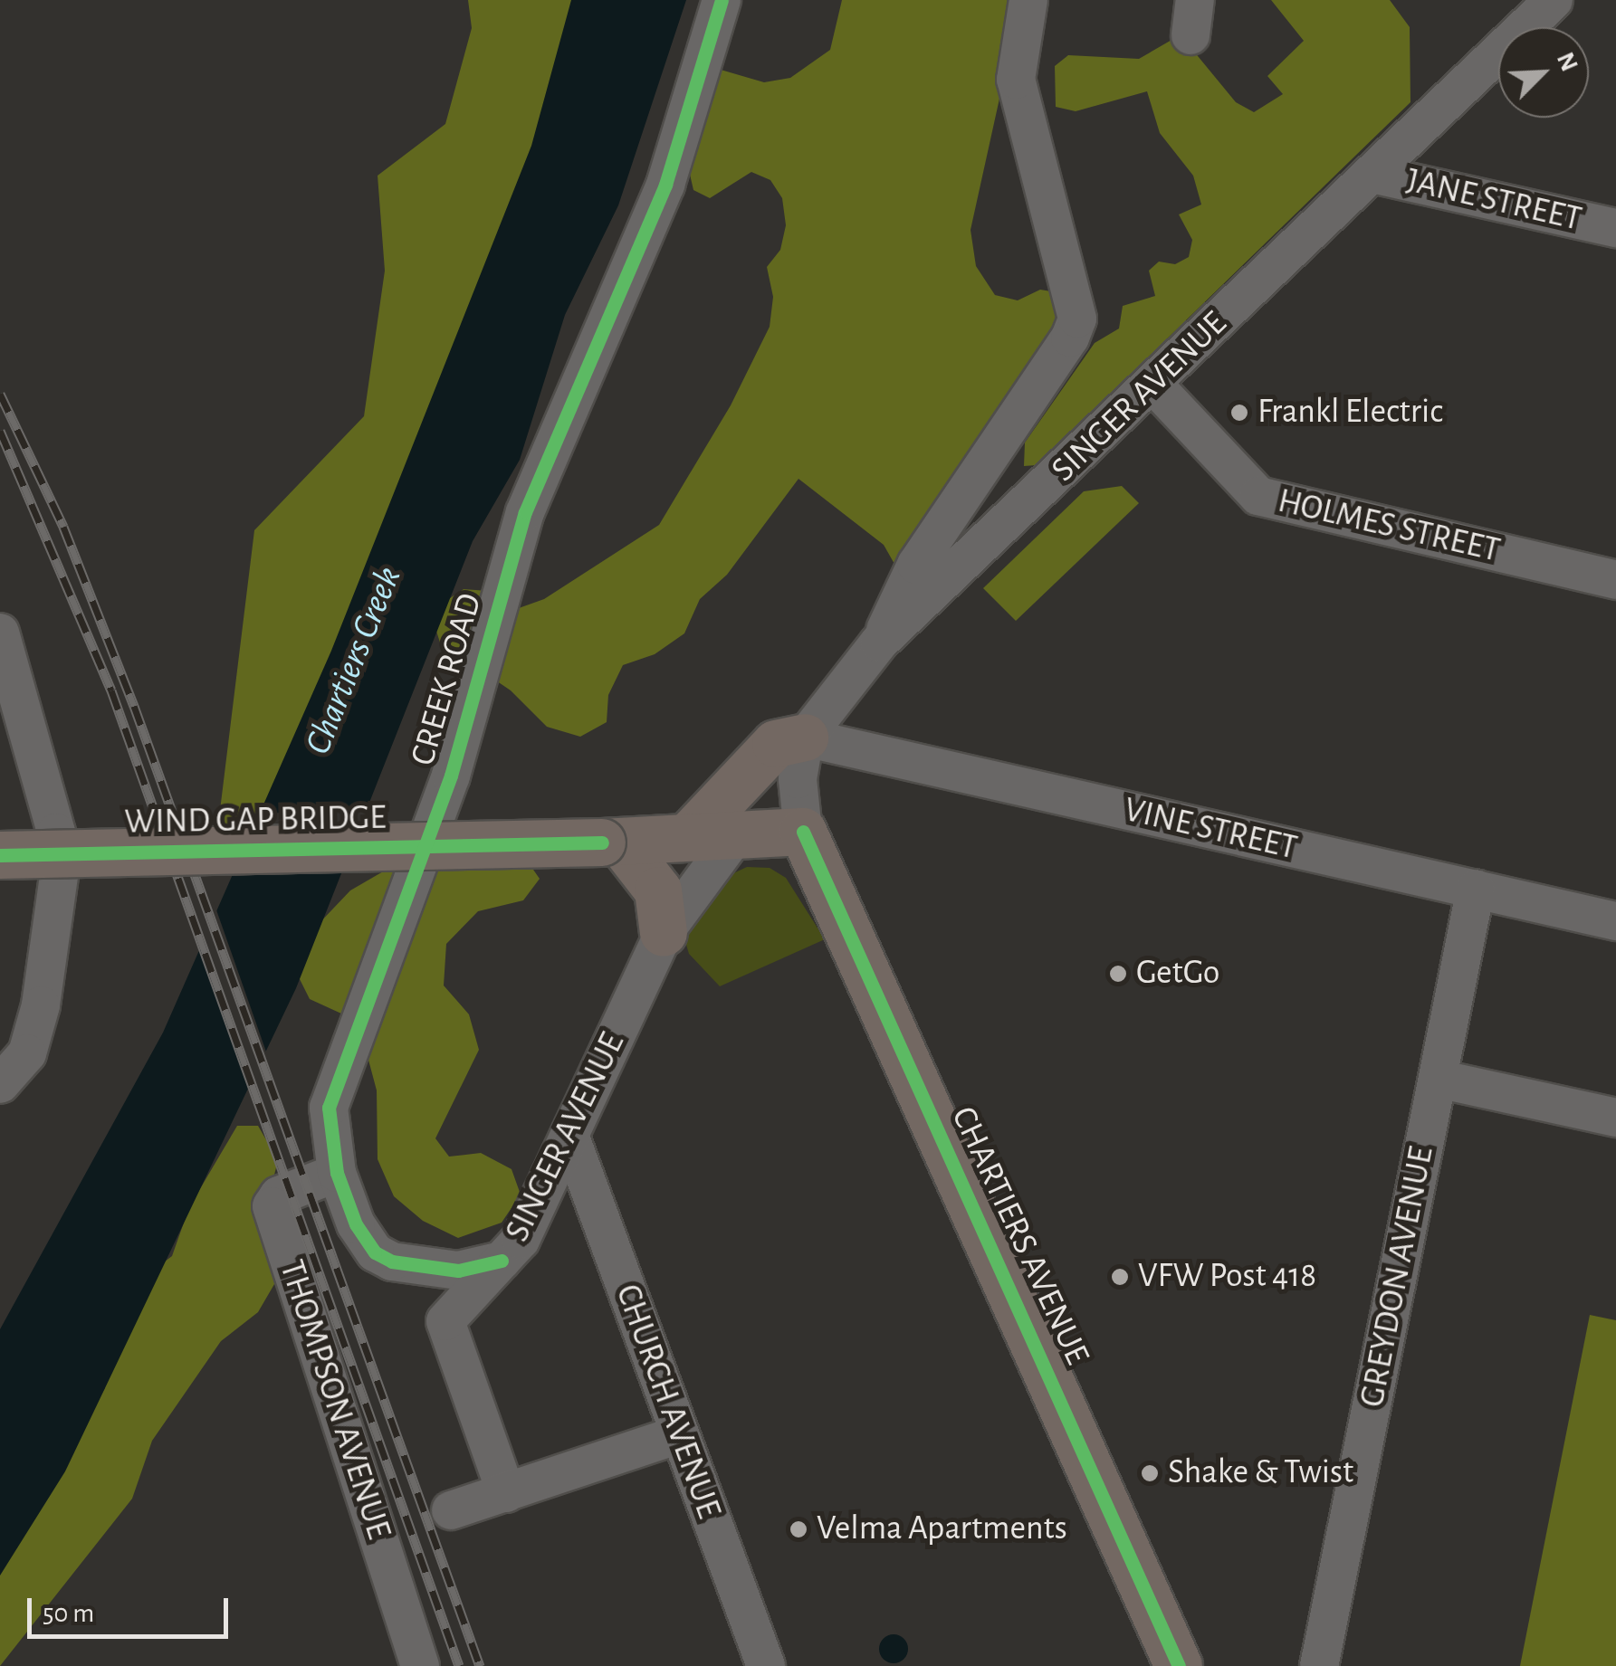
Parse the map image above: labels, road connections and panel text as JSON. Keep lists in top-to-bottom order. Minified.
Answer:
{"streets":{"main road":["WIND GAP BRIDGE","CHARTIERS AVENUE"],"street":["JANE STREET","SINGER AVENUE","HOLMES STREET","CREEK ROAD","VINE STREET","GREYDON AVENUE","THOMPSON AVENUE","CHURCH AVENUE"]},"crossings":[["JANE STREET","SINGER AVENUE"],["SINGER AVENUE","HOLMES STREET"],["SINGER AVENUE","CREEK ROAD"],["SINGER AVENUE","WIND GAP BRIDGE"],["SINGER AVENUE","VINE STREET"],["SINGER AVENUE","CHARTIERS AVENUE"],["SINGER AVENUE","CHURCH AVENUE"],["CREEK ROAD","THOMPSON AVENUE"],["WIND GAP BRIDGE","CHARTIERS AVENUE"],["VINE STREET","GREYDON AVENUE"]],"water":["Chartiers Creek"],"places":["Frankl Electric","GetGo","VFW Post 418","Shake & Twist","Velma Apartments"],"scale_bar":"50 m","north":"top right"}
